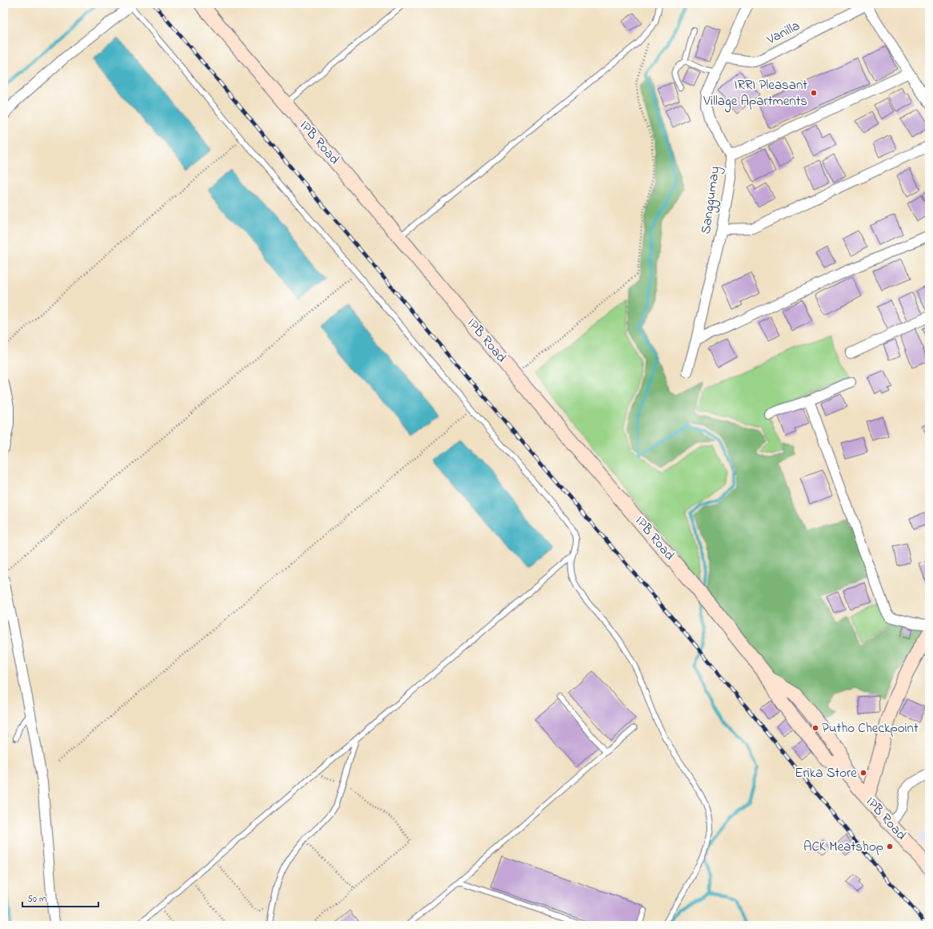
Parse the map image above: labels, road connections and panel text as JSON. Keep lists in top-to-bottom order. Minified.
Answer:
{"streets":{"street":["Vanilla","IPB Road","Sanggumay"]},"crossings":[["Vanilla","Sanggumay"]],"places":["IRRI Pleasant Village Apartments","Putho Checkpoint","Erika Store","ACK Meatshop"],"scale_bar":"50 m"}
